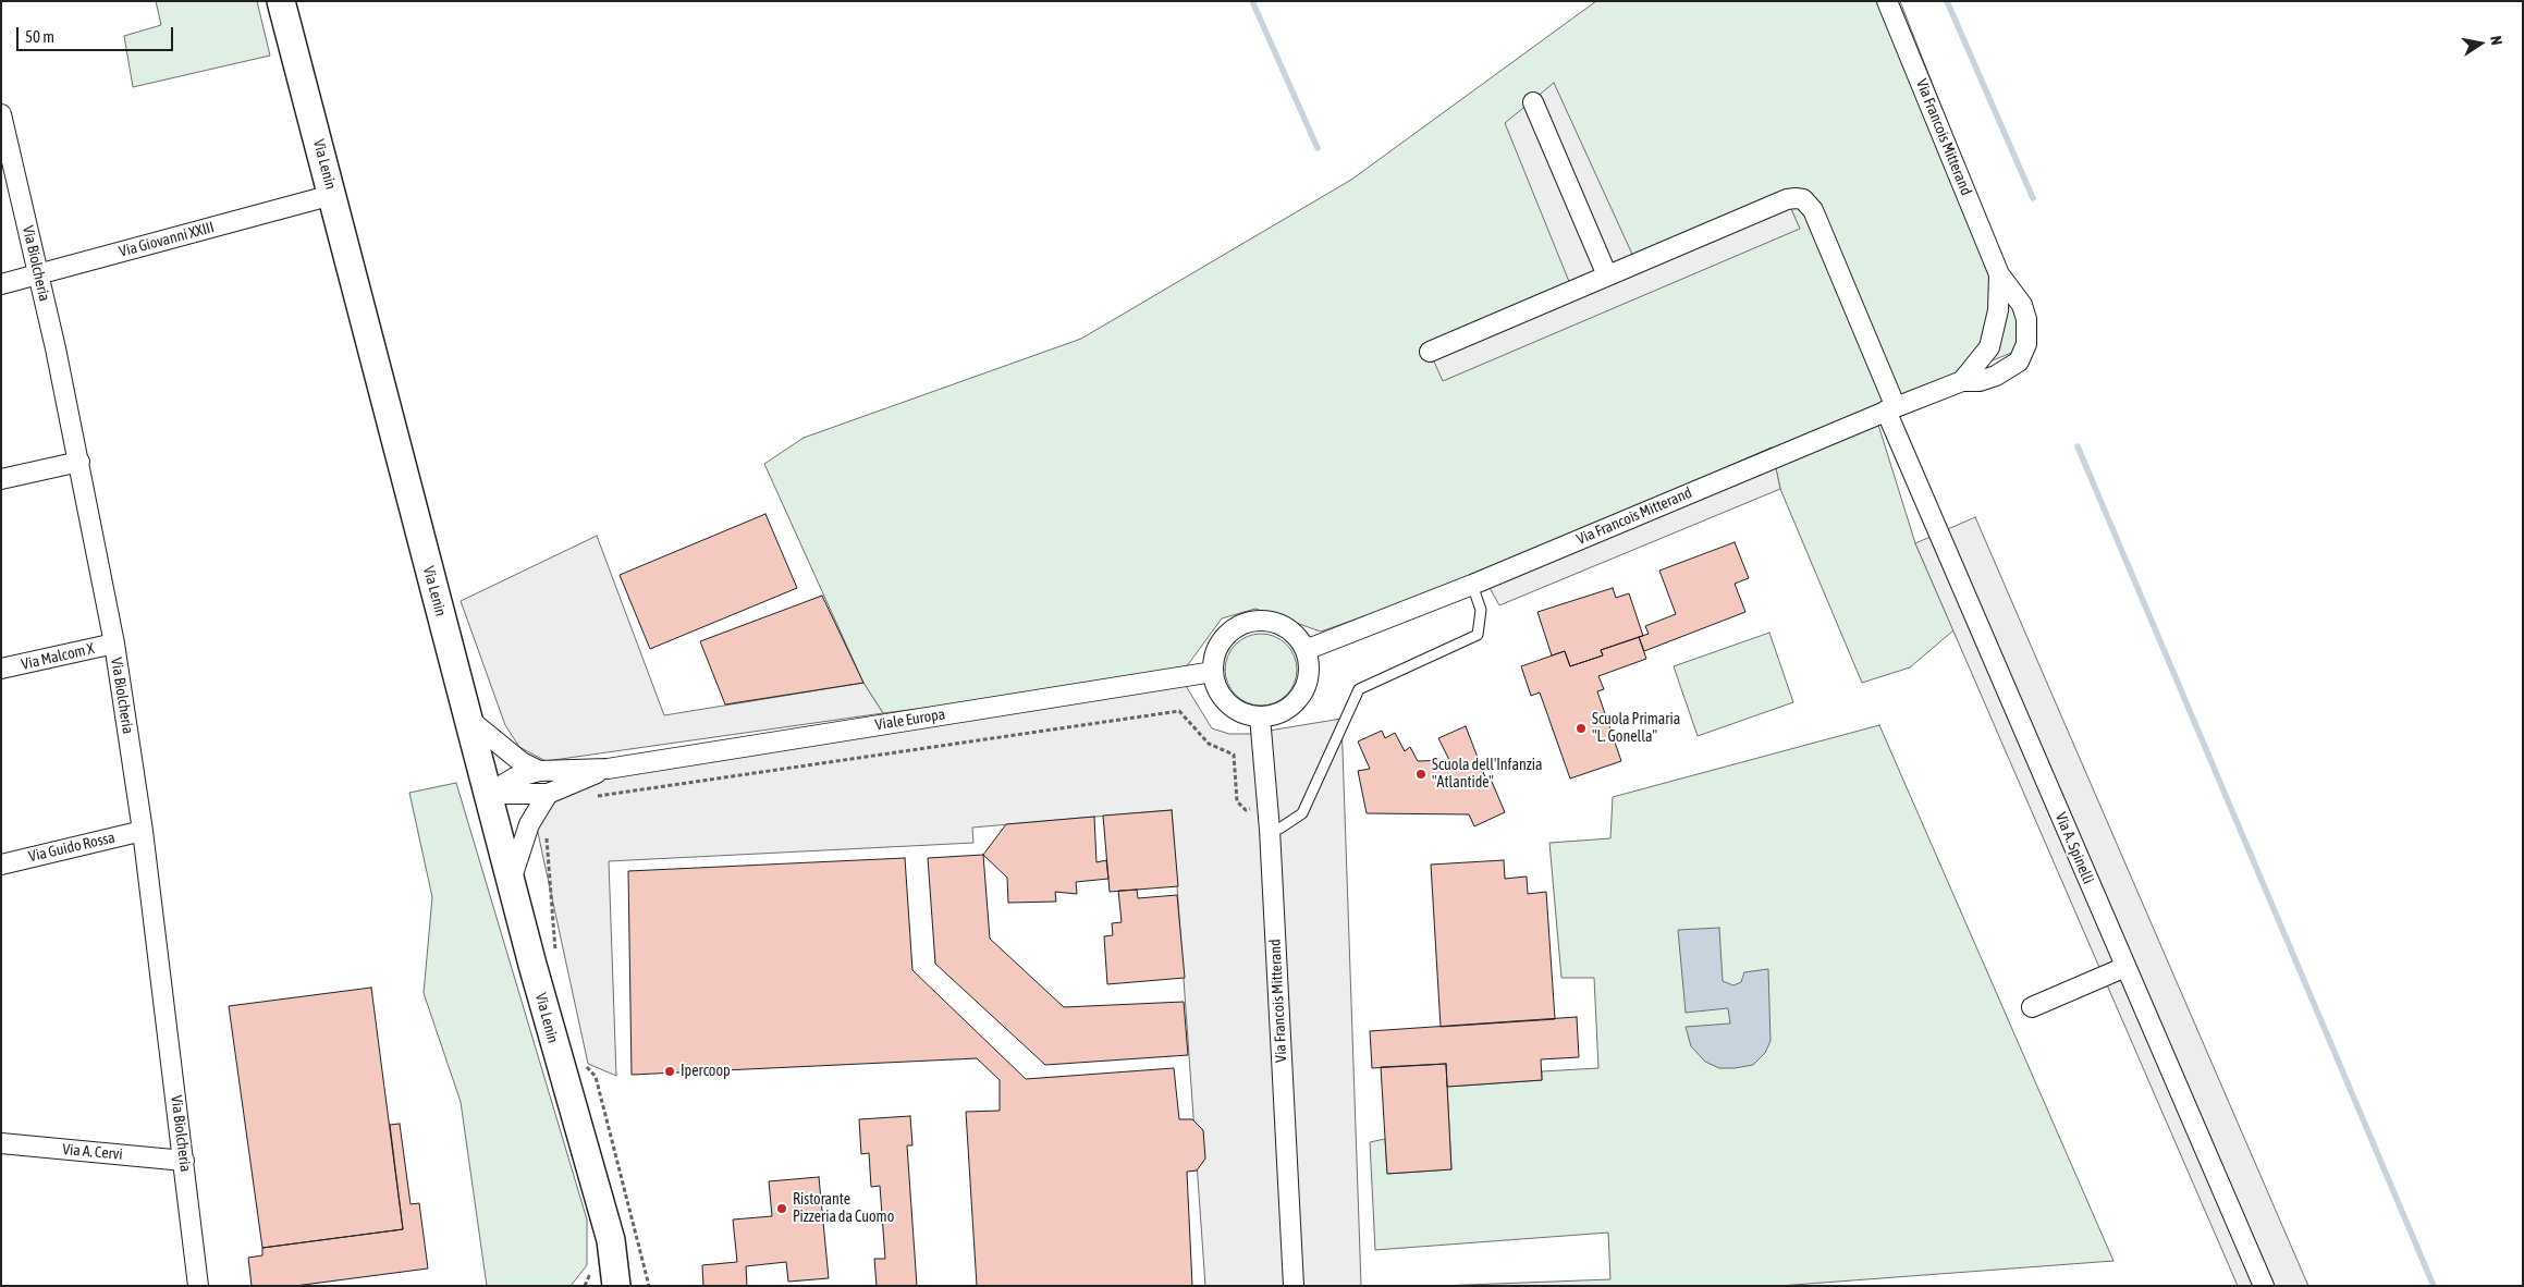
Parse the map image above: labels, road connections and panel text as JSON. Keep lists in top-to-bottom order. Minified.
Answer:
{"streets":{"main road":["Via Lenin"],"street":["Via Francois Mitterand","Via Giovanni XXIII","Via Biolcheria","Via Malcom X","Viale Europa","Via Guido Rossa","Via A. Spinelli","Via A. Cervi"]},"crossings":[["Via Francois Mitterand","Viale Europa"],["Via Francois Mitterand","Via A. Spinelli"],["Via Lenin","Via Giovanni XXIII"],["Via Giovanni XXIII","Via Biolcheria"],["Via Biolcheria","Via Malcom X"],["Via Biolcheria","Via Guido Rossa"],["Via Biolcheria","Via A. Cervi"]],"places":["Scuola Primaria \"L. Gonella\"","Scuola dell'Infanzia \"Atlantide\"","Ipercoop","Ristorante Pizzeria da Cuomo"],"scale_bar":"50 m","north":"right"}
